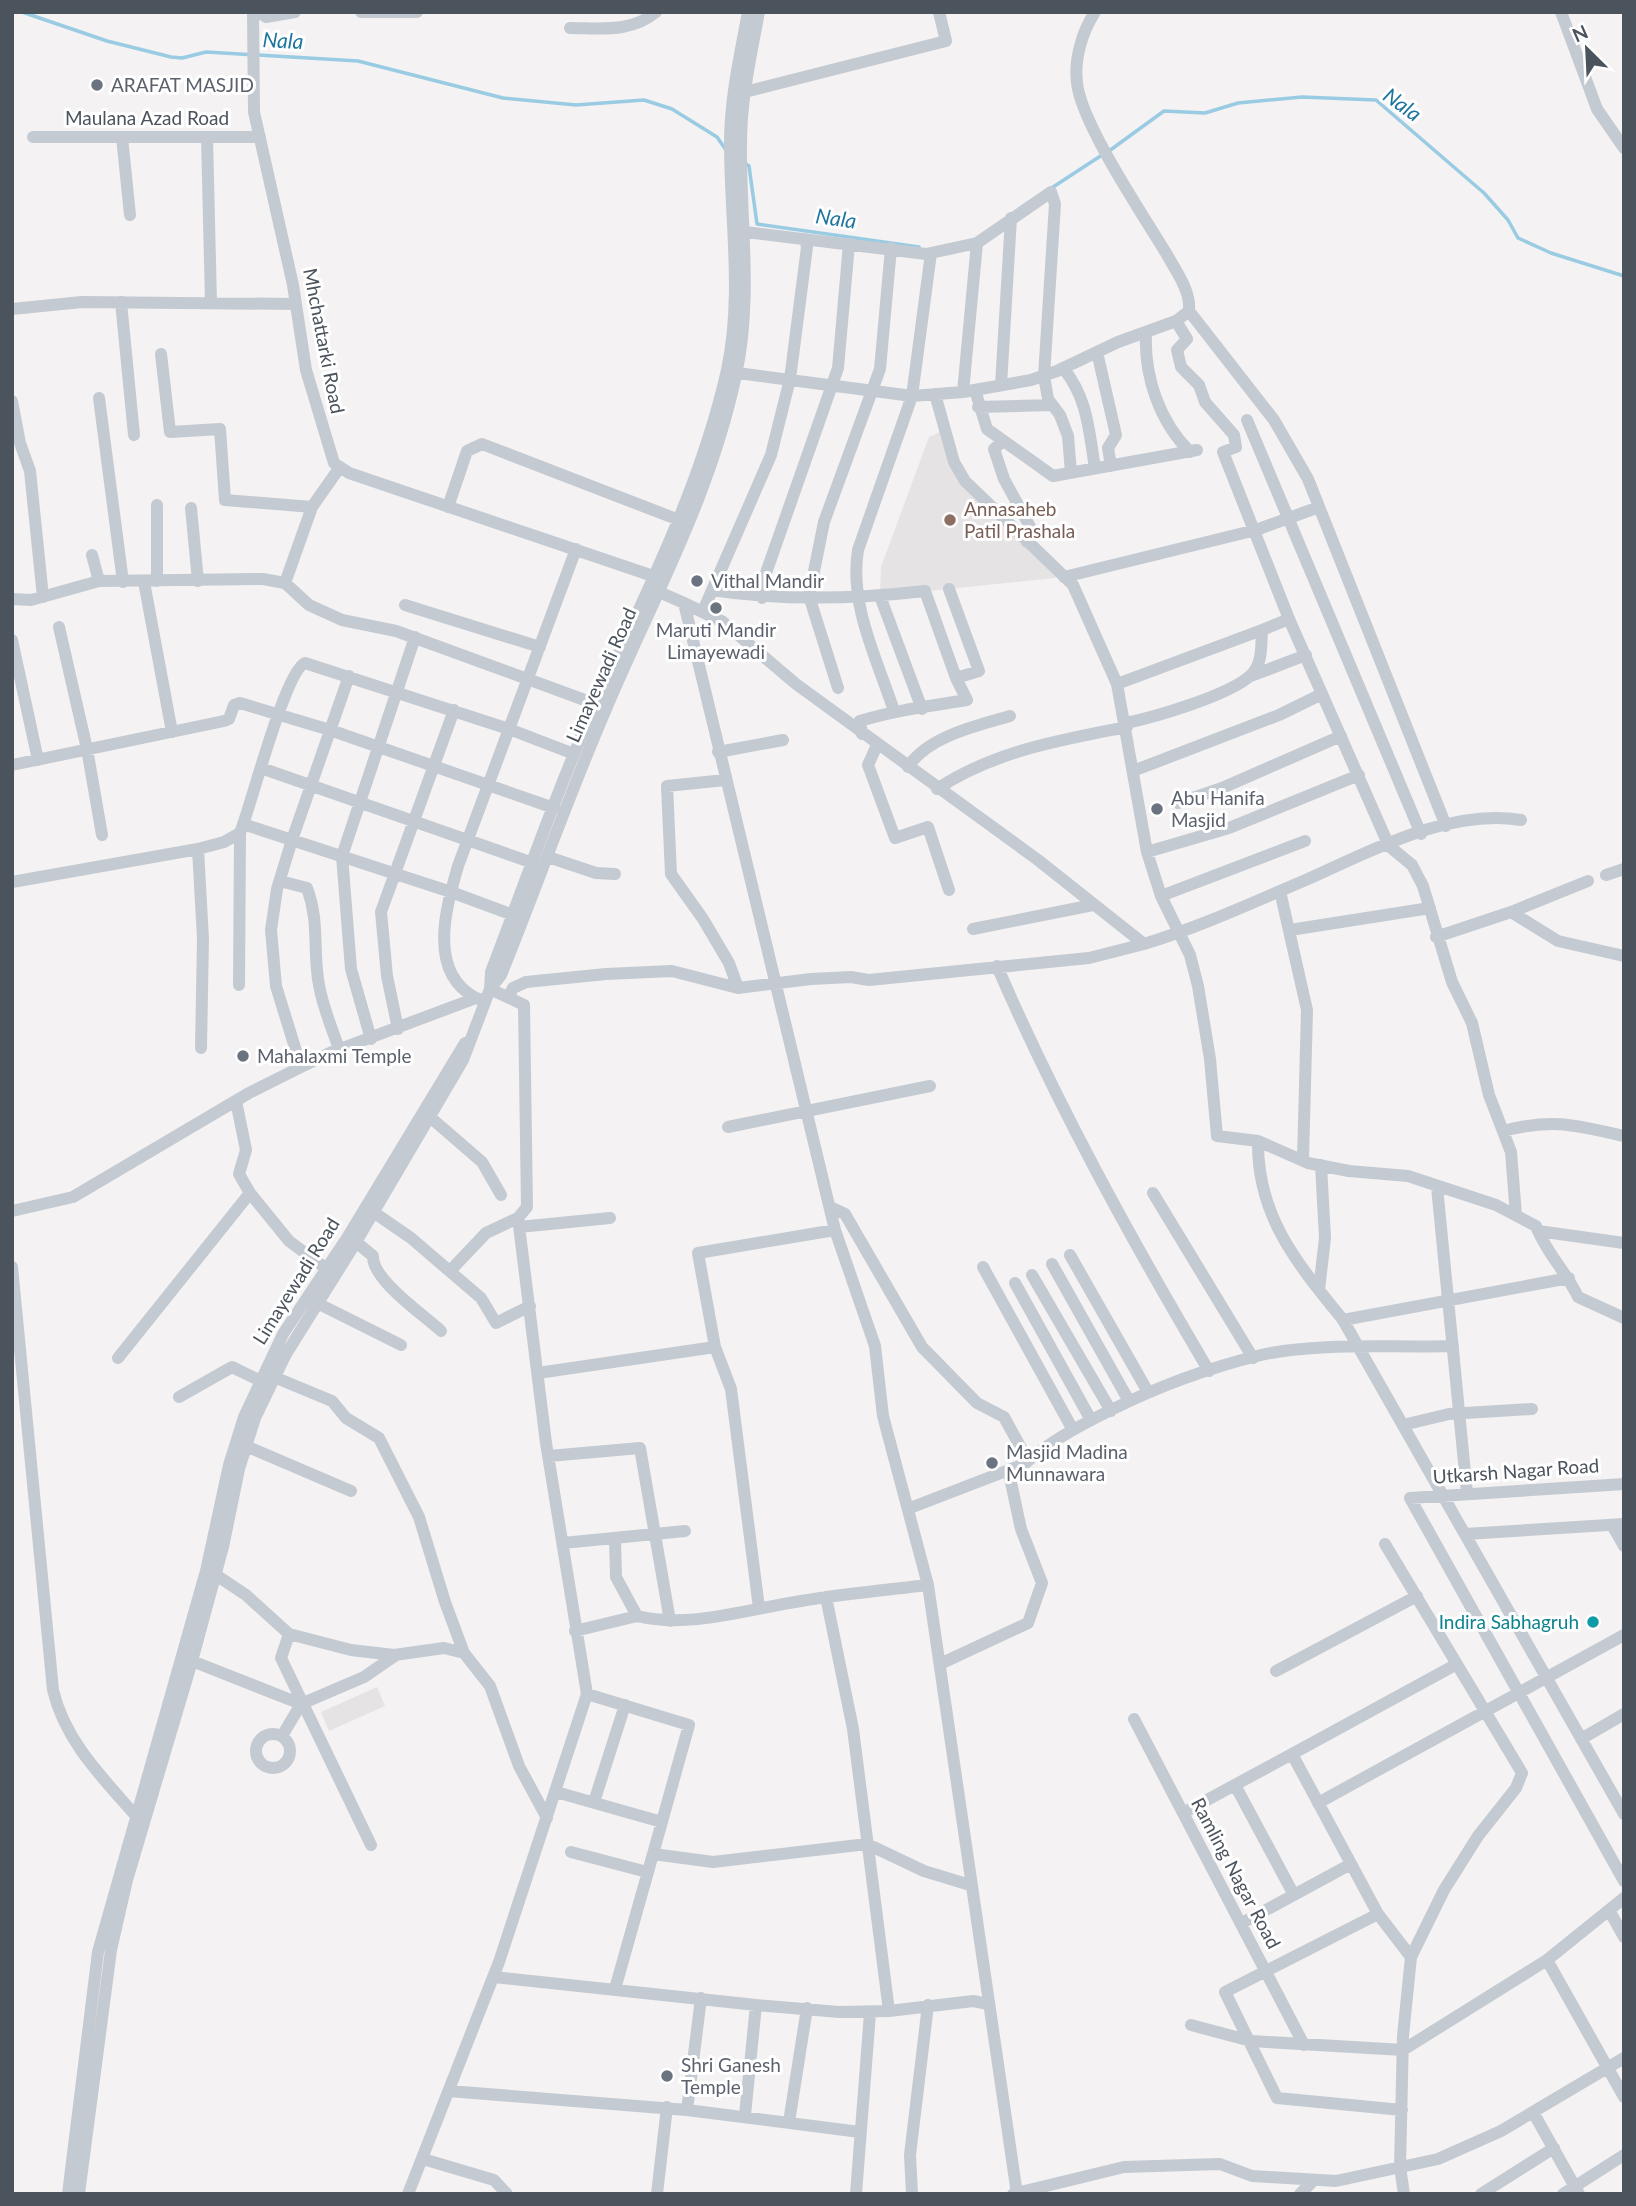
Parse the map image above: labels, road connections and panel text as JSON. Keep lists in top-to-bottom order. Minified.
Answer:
{"streets":{"street":["Maulana Azad Road","Mhchattarki Road","Limayewadi Road","Utkarsh Nagar Road","Ramling Nagar Road"]},"crossings":[["Maulana Azad Road","Mhchattarki Road"]],"water":["Nala"],"places":["ARAFAT MASJID","Annasaheb Patil Prashala","Vithal Mandir","Maruti Mandir Limayewadi","Abu Hanifa Masjid","Mahalaxmi Temple","Masjid Madina Munnawara","Indira Sabhagruh","Shri Ganesh Temple"],"north":"top left"}
